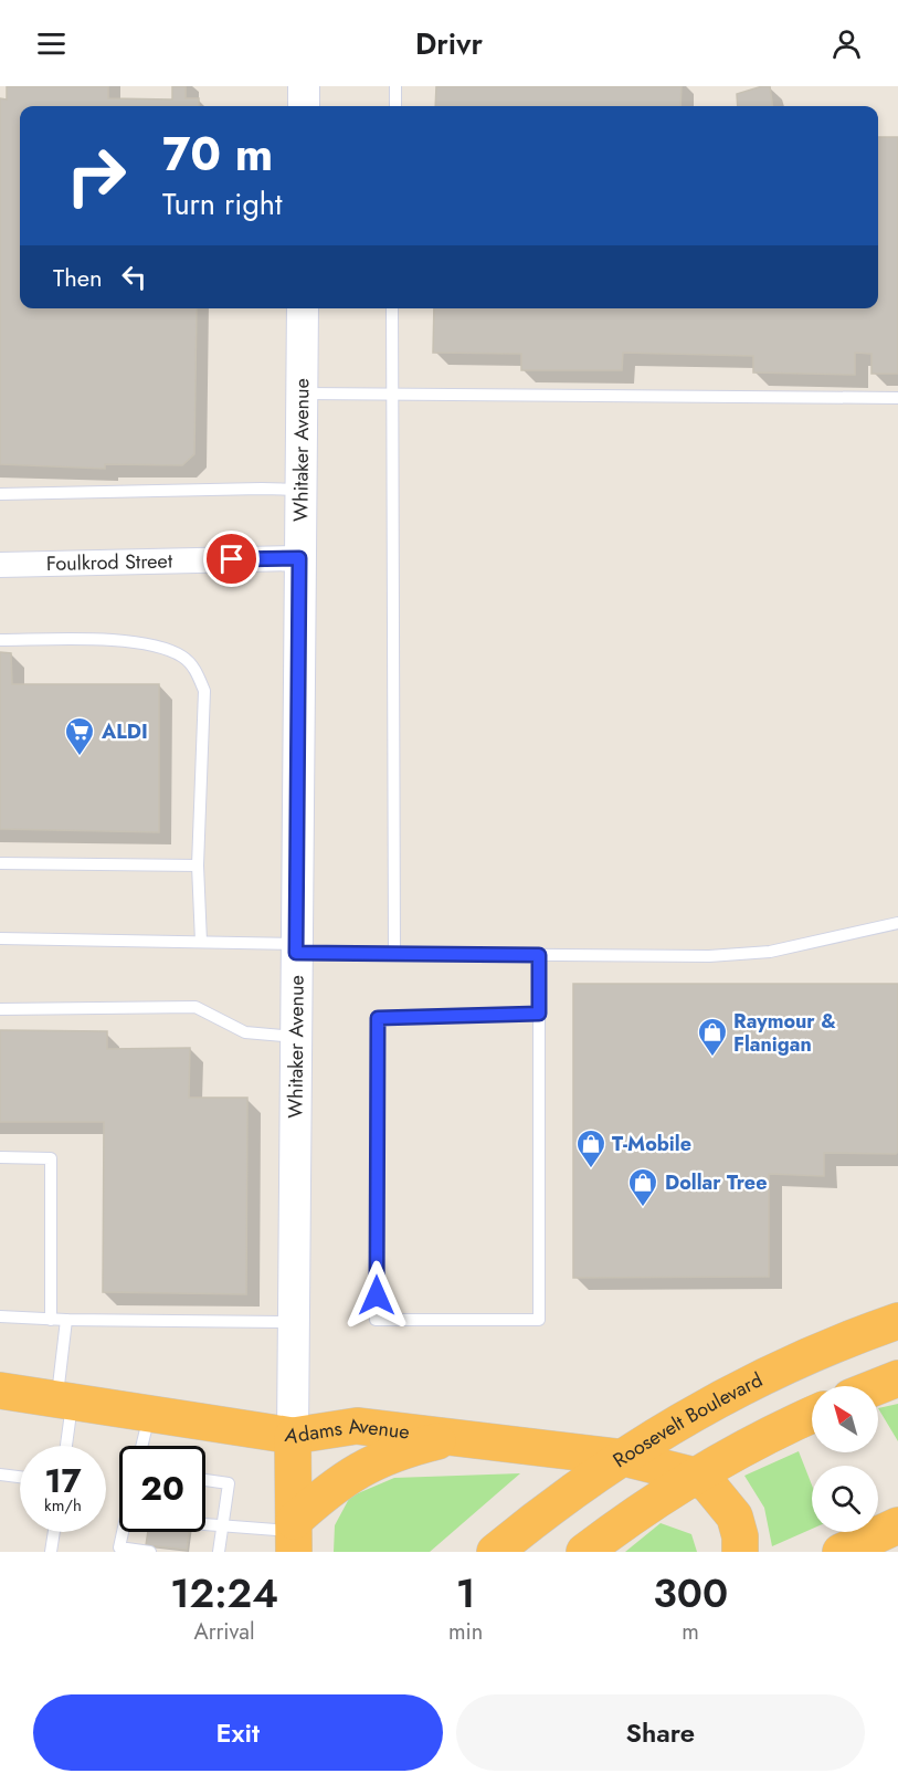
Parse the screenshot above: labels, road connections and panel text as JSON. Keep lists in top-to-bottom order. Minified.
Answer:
{"streets":{"highway":["Whitaker Avenue","Roosevelt Boulevard","Adams Avenue"],"street":["Foulkrod Street"]},"crossings":[["Whitaker Avenue","Foulkrod Street"],["Whitaker Avenue","Adams Avenue"],["Roosevelt Boulevard","Adams Avenue"]],"places":{"supermarket":["ALDI"],"shop":["Raymour & Flanigan","T-Mobile","Dollar Tree"]},"north":"top left","page":{"header":"Drivr","turn":["70 m","Turn right"],"then":"Then","speed":"17 km/h","limit":"20","eta":["12:24","Arrival","1","min","300","m"],"buttons":["Exit","Share"]}}
